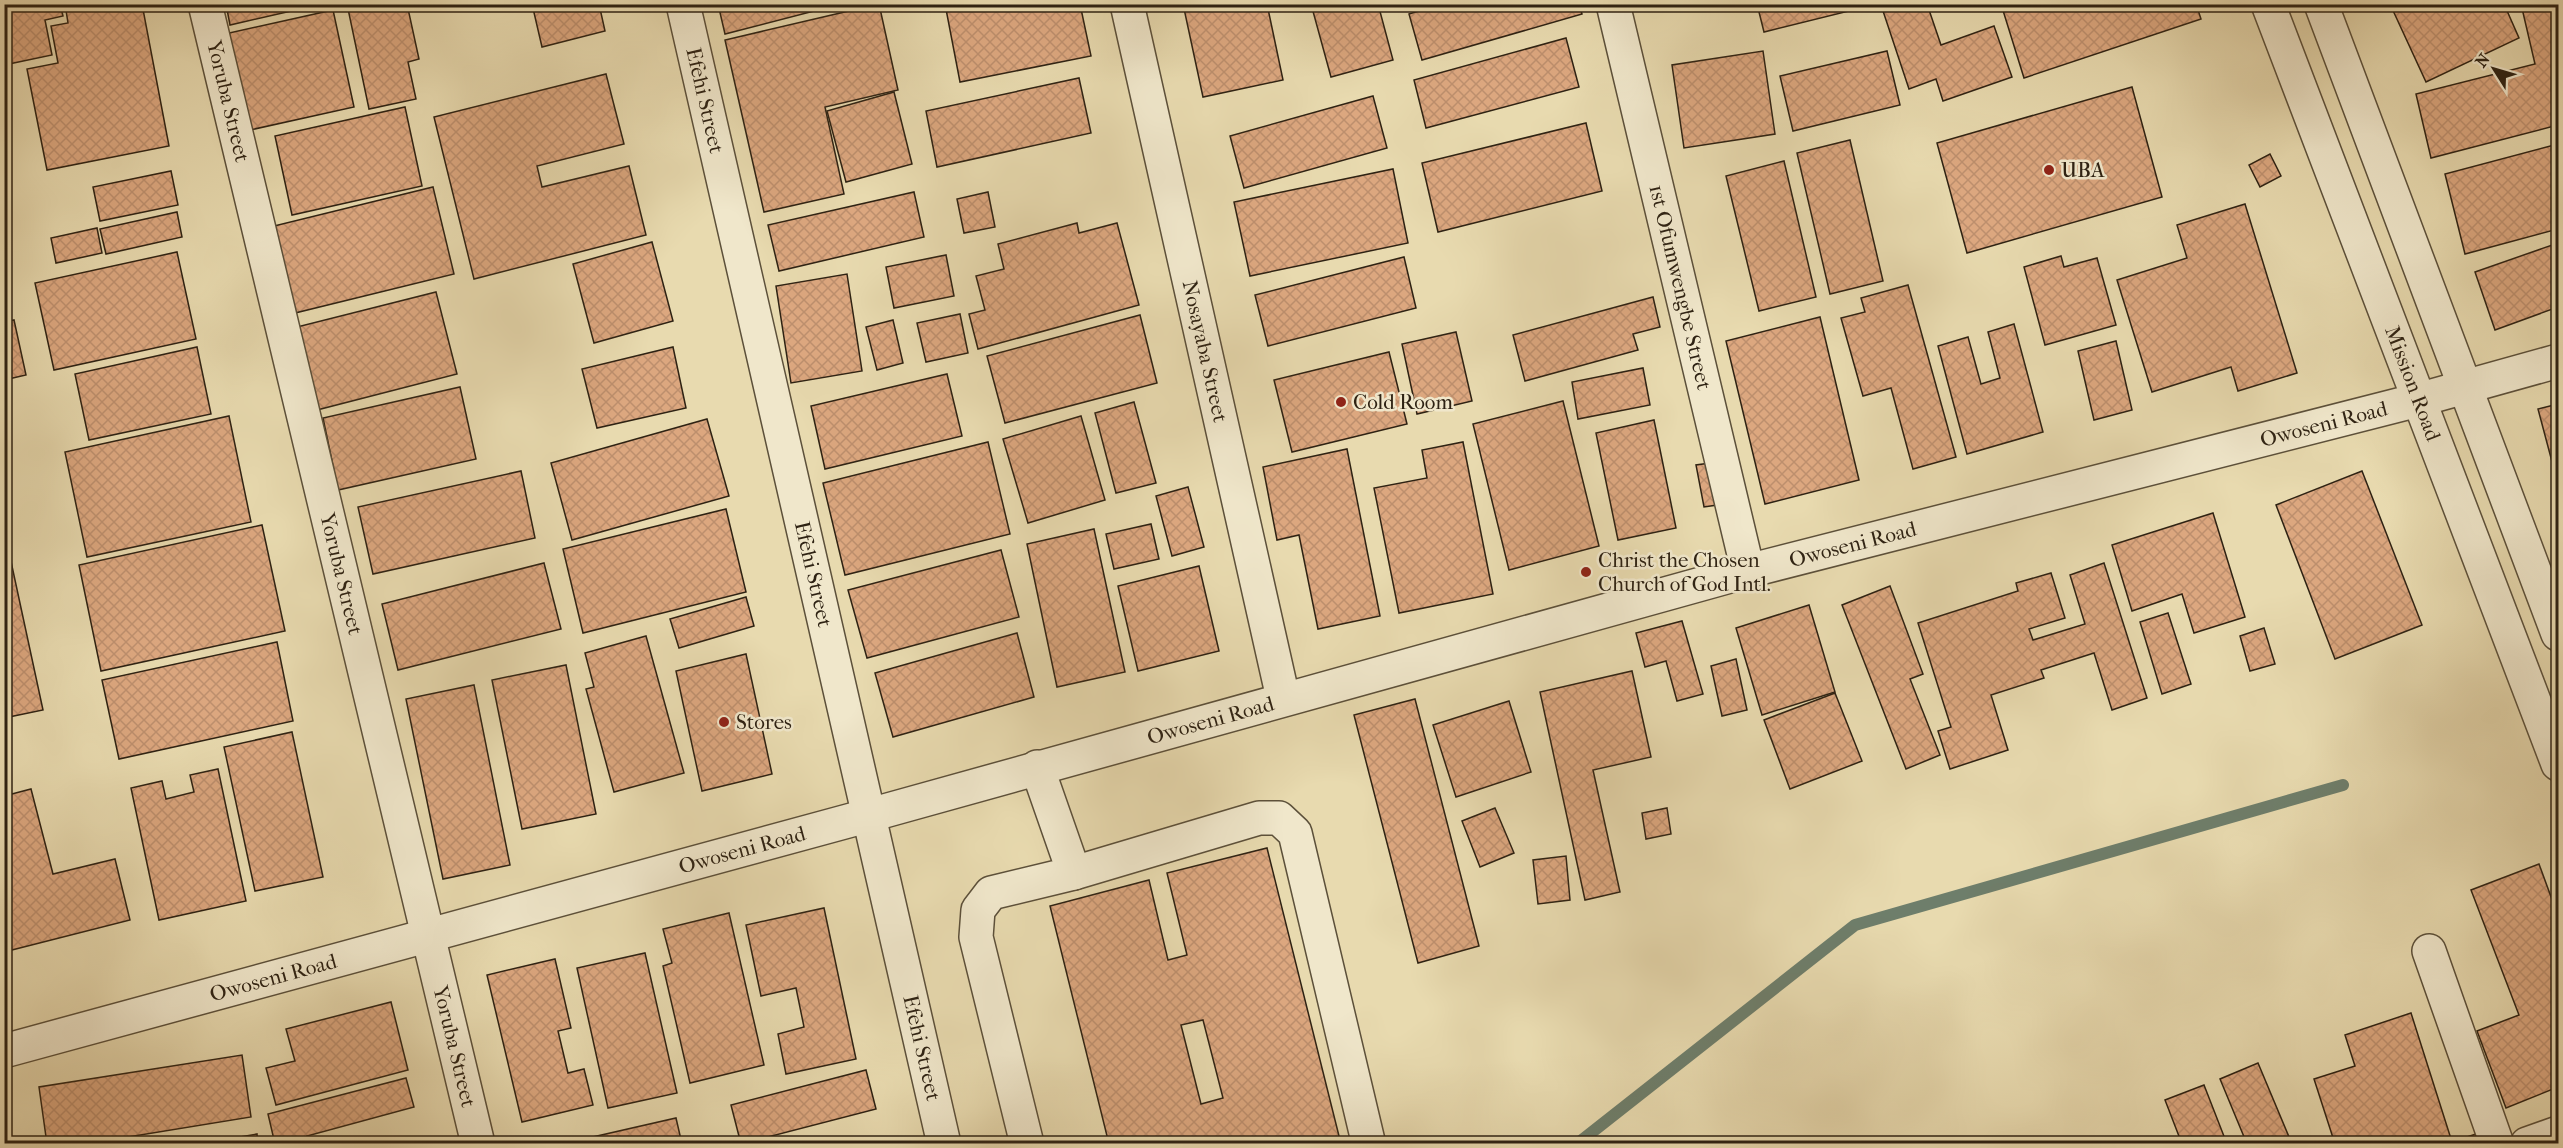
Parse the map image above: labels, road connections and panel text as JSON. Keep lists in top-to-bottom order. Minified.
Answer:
{"streets":{"street":["Efehi Street","Yoruba Street","1st Ofumwengbe Street","Nosayaba Street","Mission Road","Owoseni Road"]},"crossings":[["Efehi Street","Owoseni Road"],["Yoruba Street","Owoseni Road"],["1st Ofumwengbe Street","Owoseni Road"],["Nosayaba Street","Owoseni Road"],["Mission Road","Owoseni Road"]],"places":["UBA","Cold Room","Christ the Chosen Church of God Intl.","Stores"],"north":"top left"}
